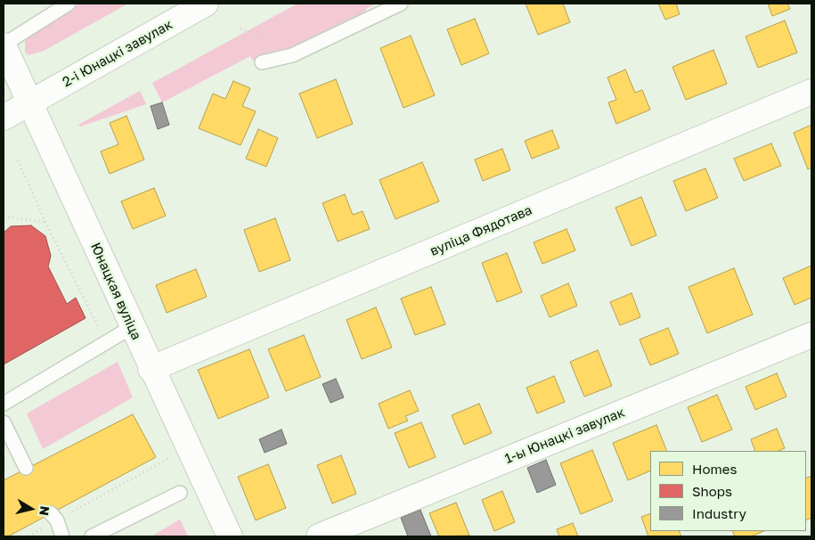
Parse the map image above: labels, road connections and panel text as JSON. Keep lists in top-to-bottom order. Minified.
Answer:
{"streets":{"street":["2-і Юнацкі завулак","вуліца Фядотава","Юнацкая вуліца","1-ы Юнацкі завулак"]},"crossings":[["2-і Юнацкі завулак","Юнацкая вуліца"],["вуліца Фядотава","Юнацкая вуліца"]],"legend":["Homes","Shops","Industry"],"north":"right"}
